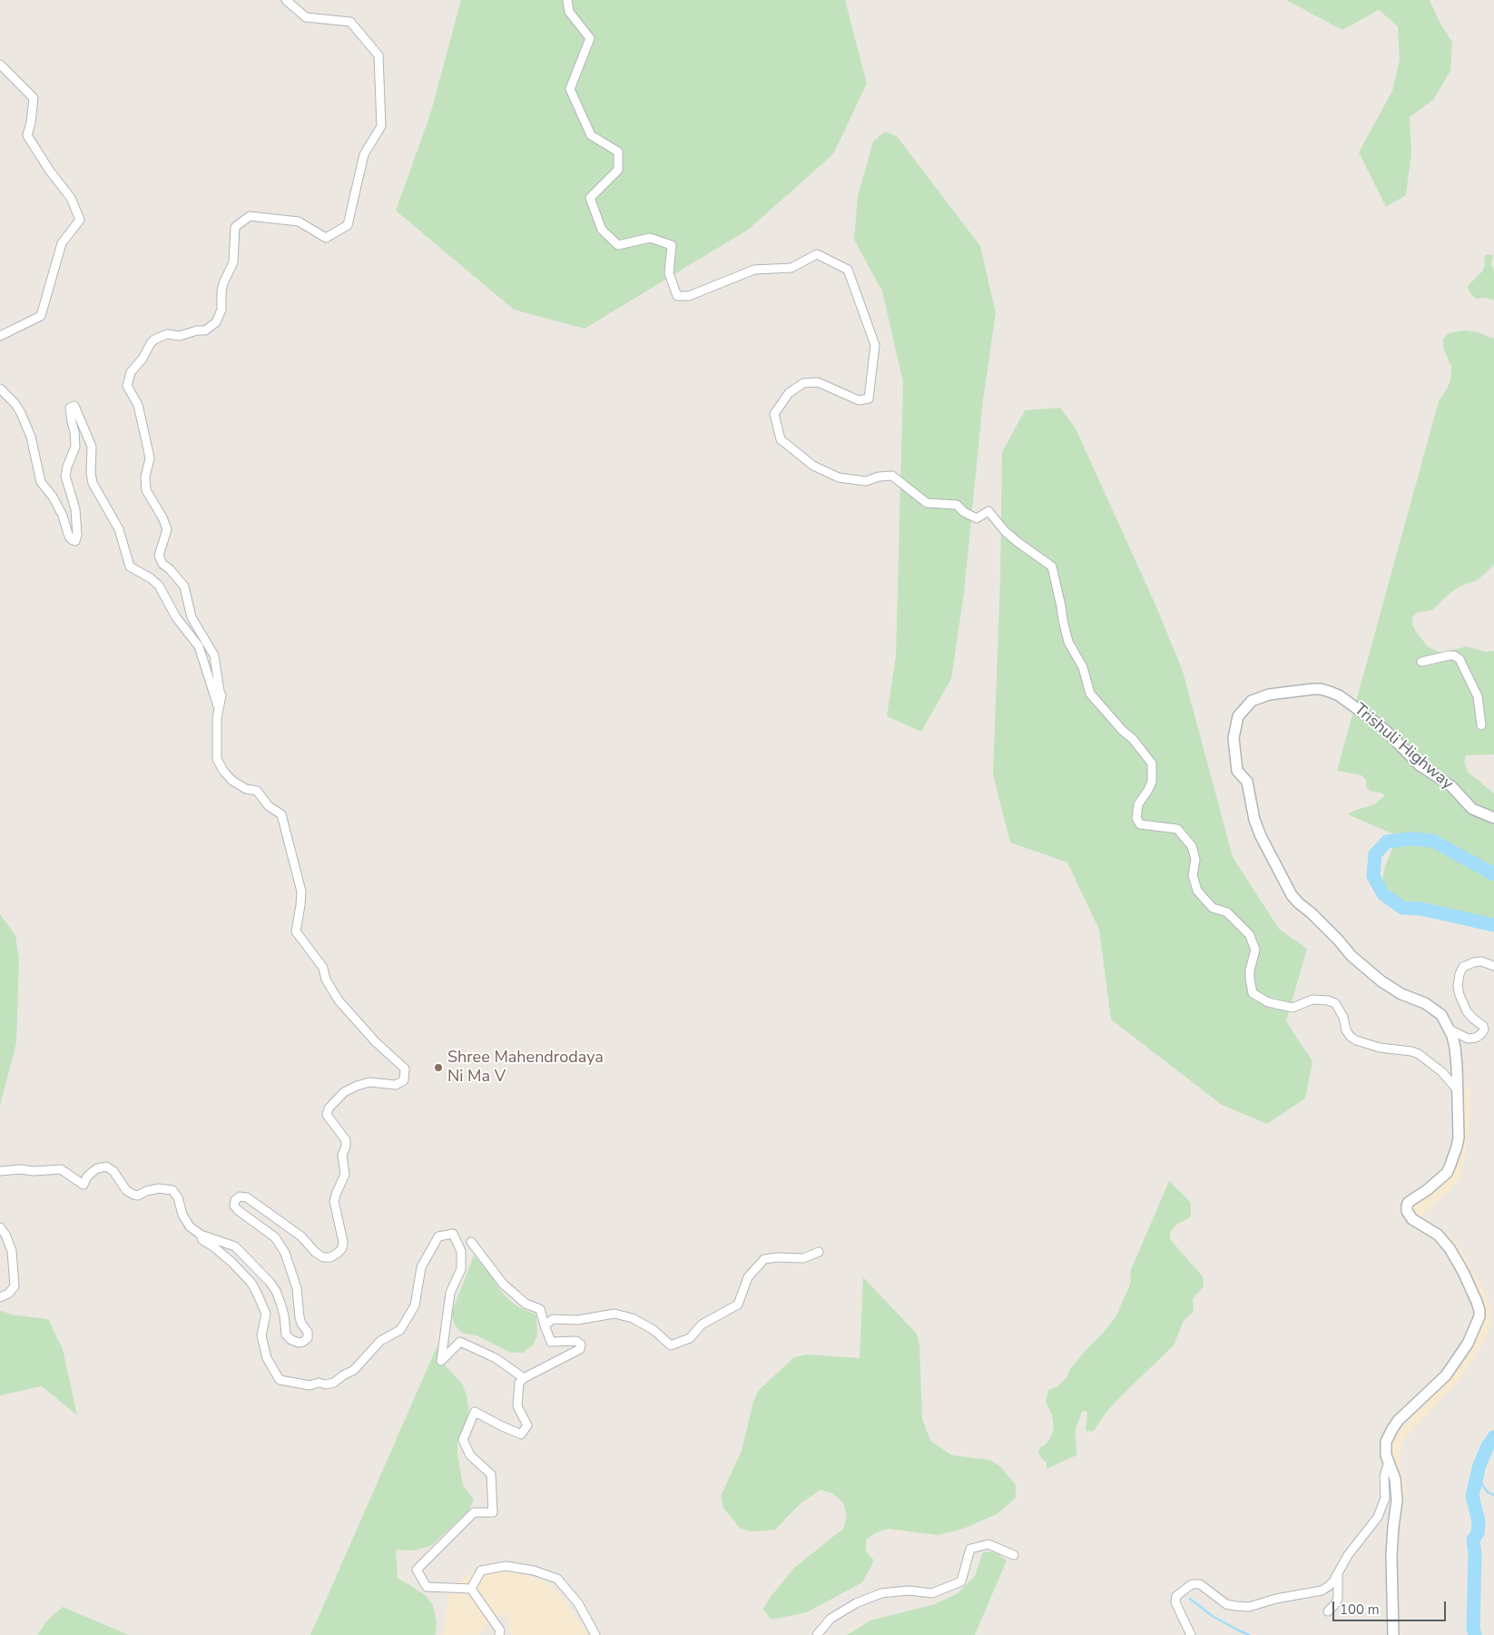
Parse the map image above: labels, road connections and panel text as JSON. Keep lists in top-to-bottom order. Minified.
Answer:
{"streets":{"street":["Trishuli Highway"]},"places":["Shree Mahendrodaya Ni Ma V"],"scale_bar":"100 m"}
